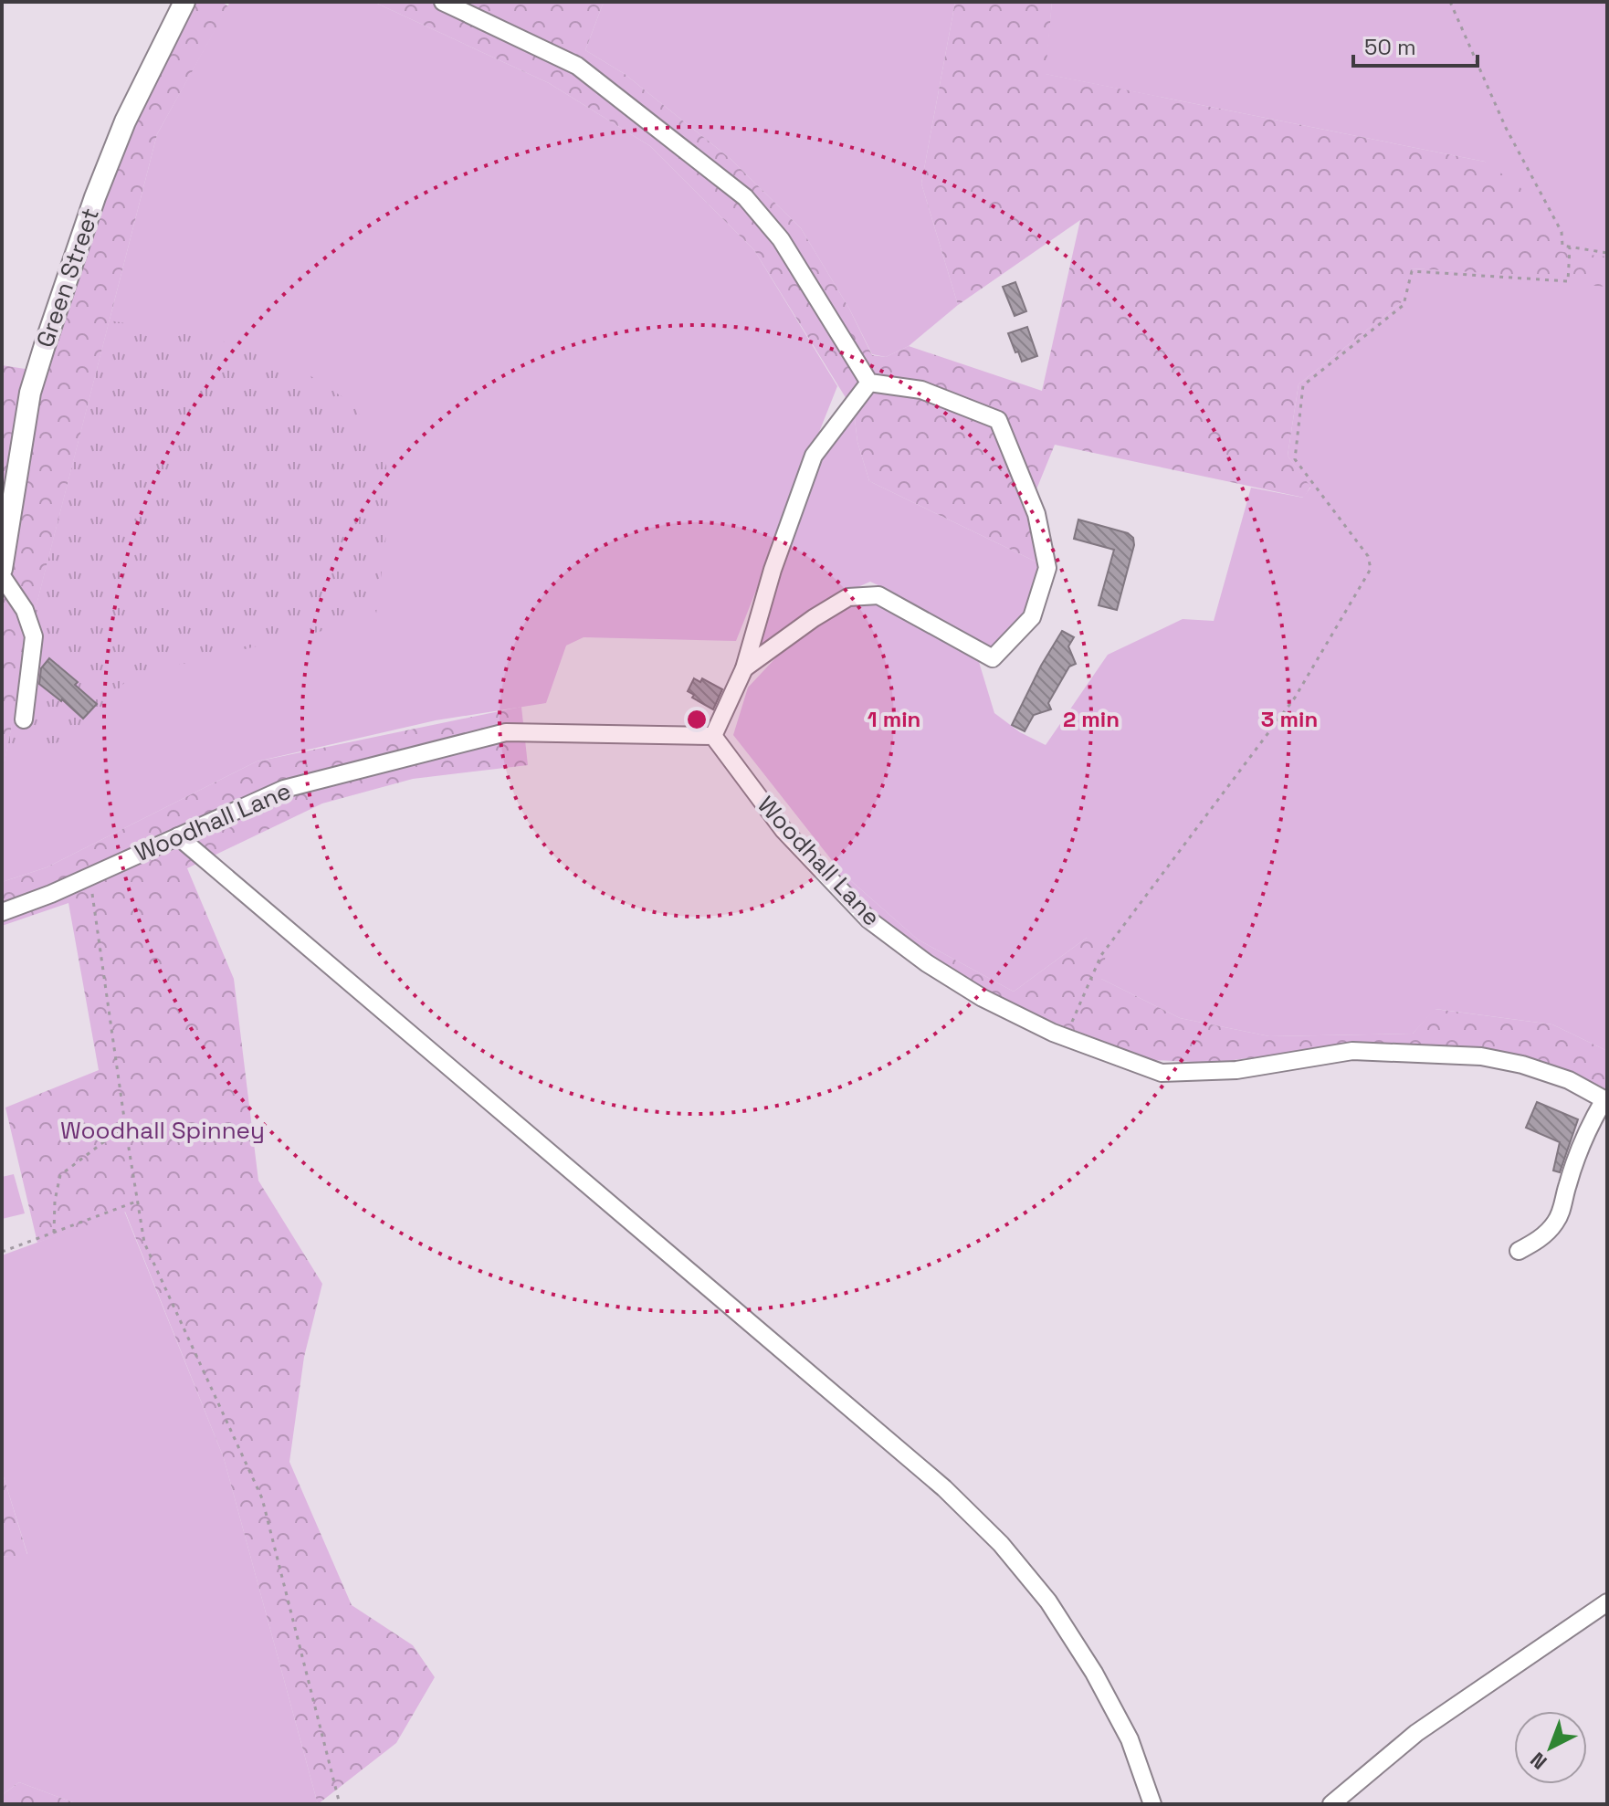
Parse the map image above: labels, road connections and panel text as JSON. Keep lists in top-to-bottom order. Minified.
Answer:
{"streets":{"main road":["Green Street"],"street":["Woodhall Lane"]},"parks":["Woodhall Spinney"],"scale_bar":"50 m","north":"bottom left","rings":["1 min","2 min","3 min"]}
